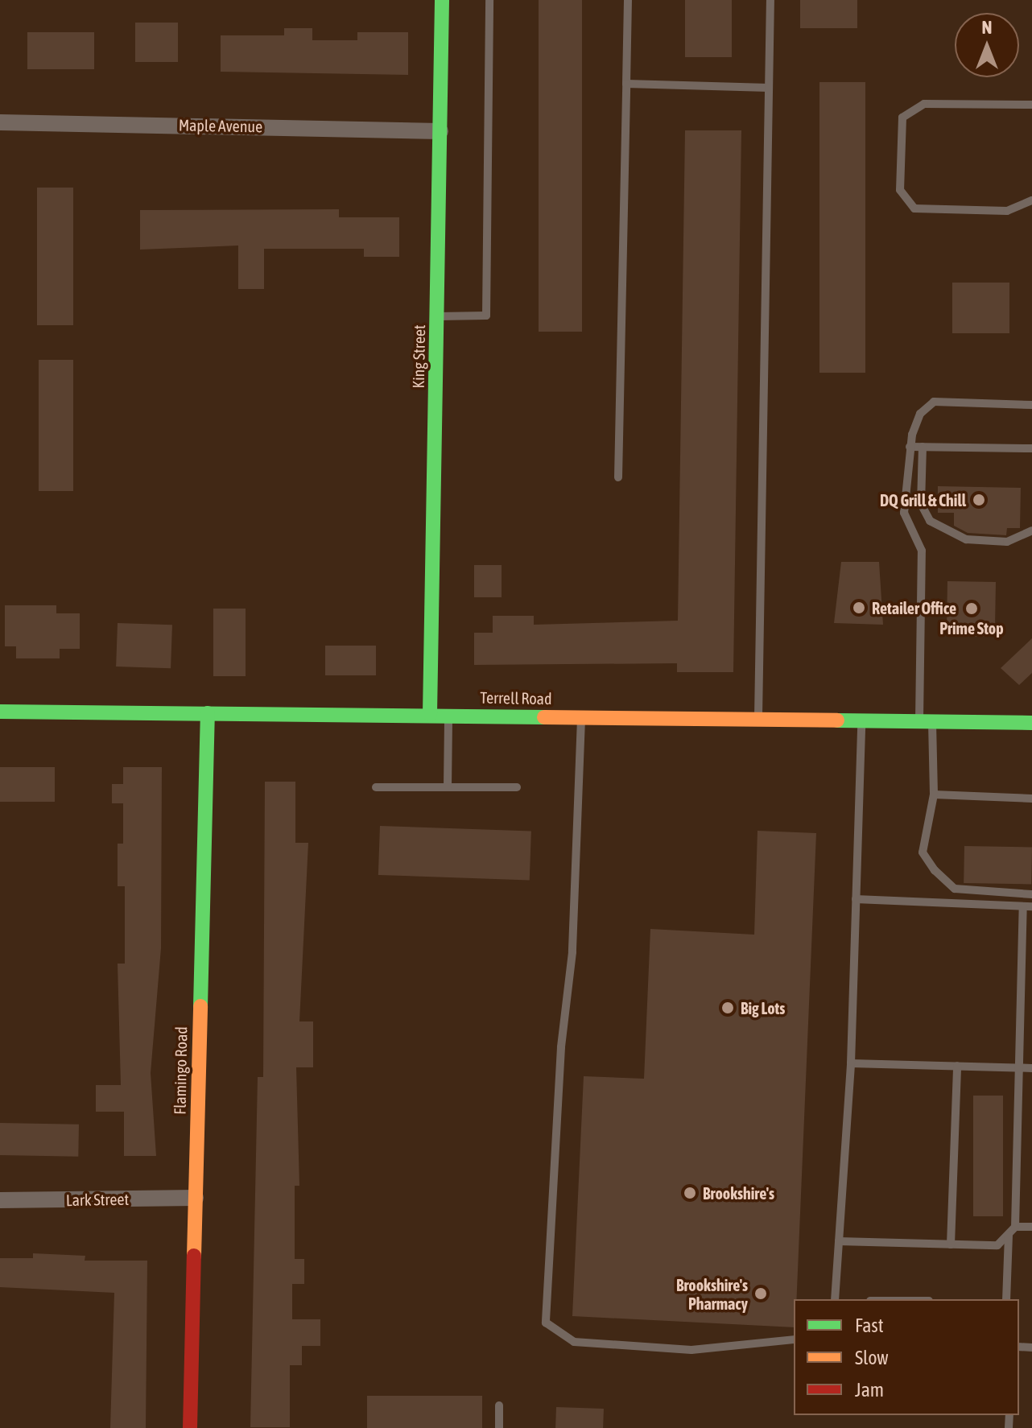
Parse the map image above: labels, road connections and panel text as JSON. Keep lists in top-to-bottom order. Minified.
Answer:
{"streets":{"street":["Maple Avenue","King Street","Terrell Road","Flamingo Road","Lark Street"]},"crossings":[["Maple Avenue","King Street"],["King Street","Terrell Road"],["Terrell Road","Flamingo Road"],["Flamingo Road","Lark Street"]],"places":["DQ Grill & Chill","Retailer Office","Prime Stop","Big Lots","Brookshire's","Brookshire's Pharmacy"],"legend":["Fast","Slow","Jam"],"north":"top"}
